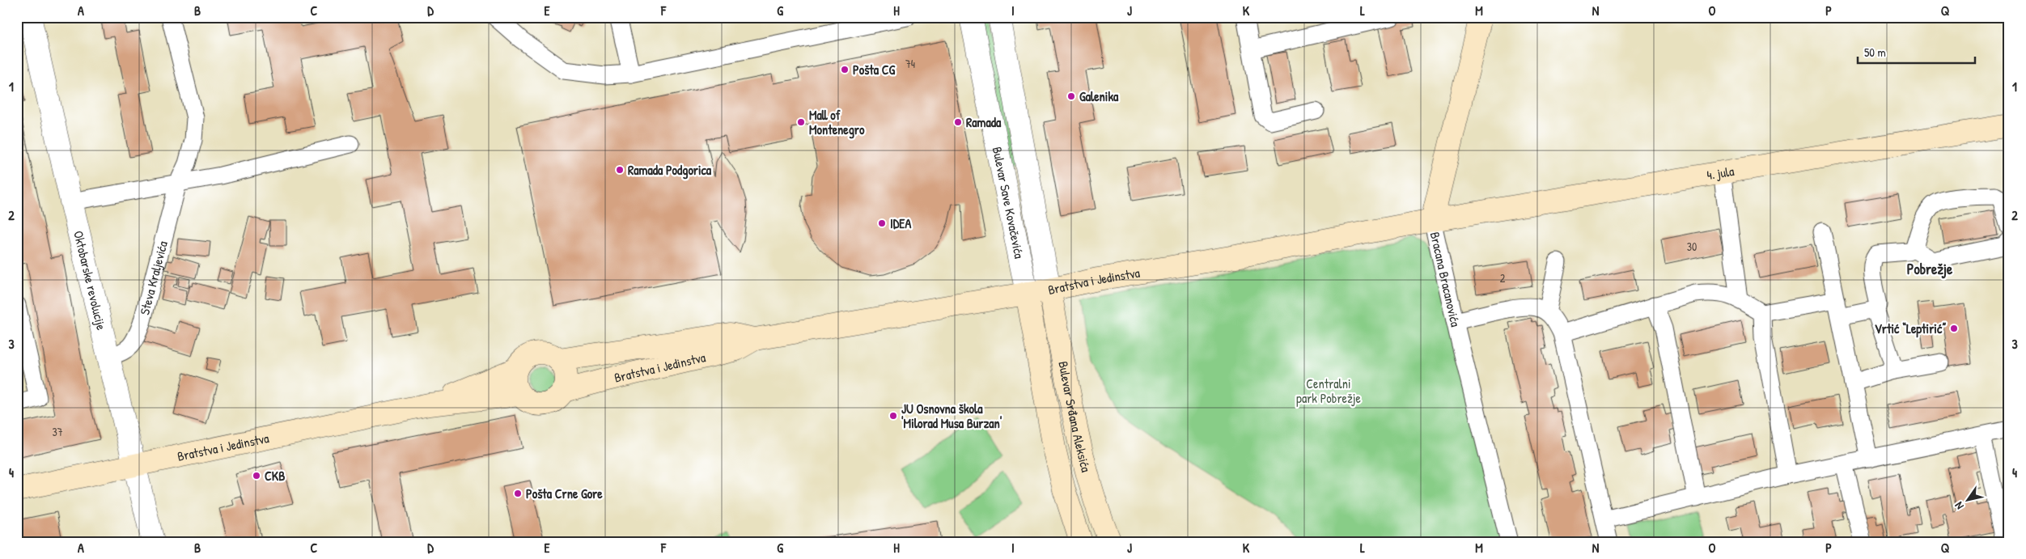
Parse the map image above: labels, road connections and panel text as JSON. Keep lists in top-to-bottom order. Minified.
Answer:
{"streets":{"main road":["4. jula","Bracana Bracanovića","Bratstva i Jedinstva","Bulevar Srđana Aleksića"],"street":["Bulevar Save Kovačevića","Steva Kraljevića","Oktobarske revolucije"]},"crossings":[["4. jula","Bracana Bracanovića"],["4. jula","Bratstva i Jedinstva"],["Bulevar Save Kovačevića","Bratstva i Jedinstva"],["Bulevar Save Kovačevića","Bulevar Srđana Aleksića"],["Steva Kraljevića","Oktobarske revolucije"],["Oktobarske revolucije","Bratstva i Jedinstva"],["Bracana Bracanovića","Bratstva i Jedinstva"],["Bratstva i Jedinstva","Bulevar Srđana Aleksića"]],"districts":["Pobrežje"],"parks":["Centralni park Pobrežje"],"places":["Pošta CG","Galenika","Mall of Montenegro","Ramada","Ramada Podgorica","IDEA","Vrtić “Leptirić”","JU Osnovna škola 'Milorad Musa Burzan'","CKB","Pošta Crne Gore"],"house_numbers":["74","30","2","37"],"scale_bar":"50 m","north":"bottom left","grid":{"columns":["A","B","C","D","E","F","G","H","I","J","K","L","M","N","O","P","Q"],"rows":["1","2","3","4"]}}
